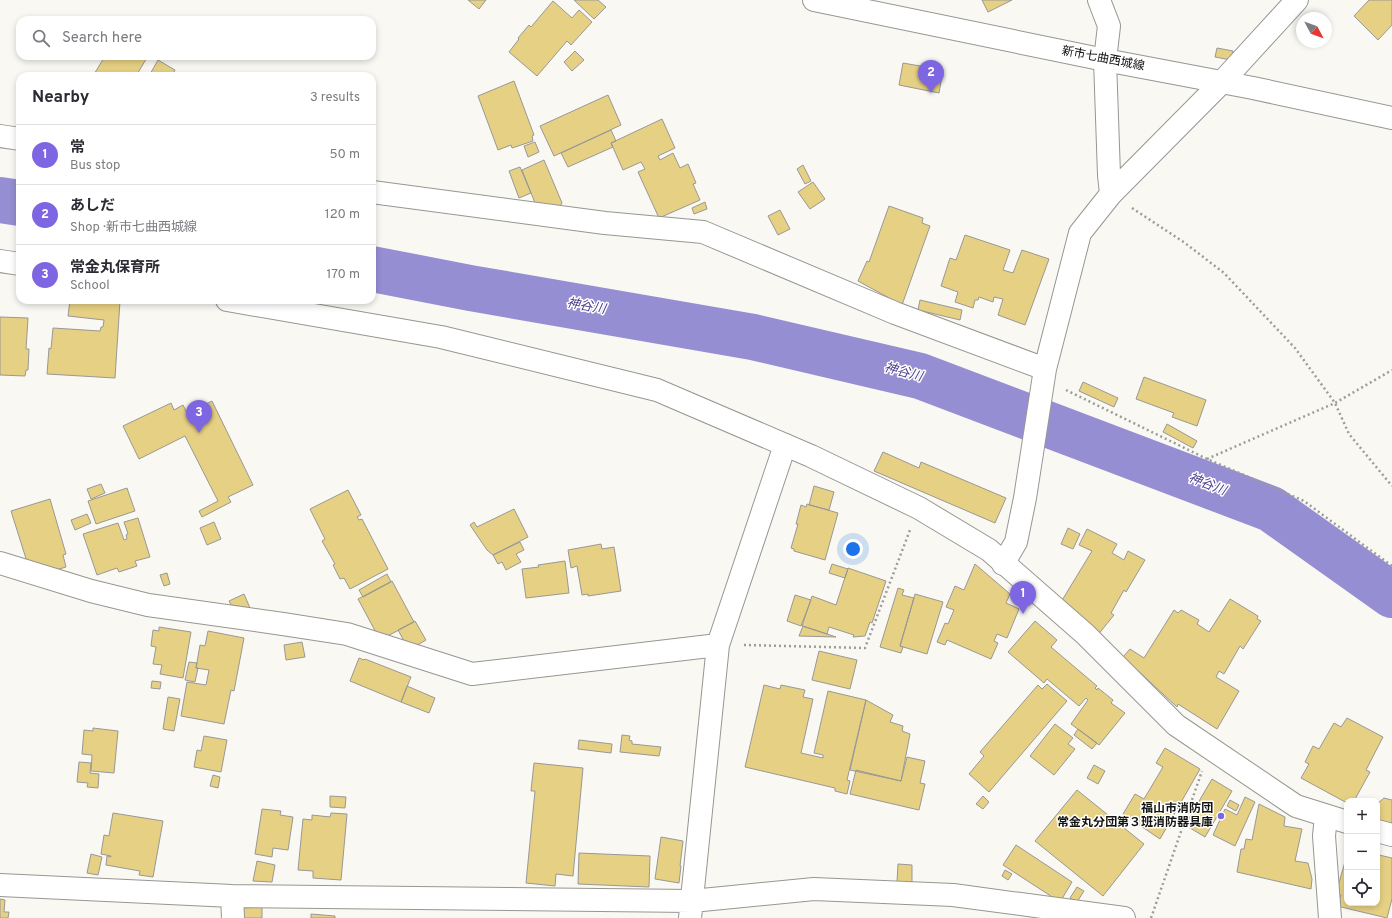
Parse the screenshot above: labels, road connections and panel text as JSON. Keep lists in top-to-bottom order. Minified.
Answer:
{"streets":{"street":["新市七曲西城線"]},"water":["神谷川"],"places":["福山市消防団 常金丸分団第３班消防器具庫"],"north":"bottom right","page":{"search":"Search here","pins":["2","3","1"],"heading":["Nearby","3 results"],"list":[{"mark":"1","name":"常","note":"Bus stop","value":"50 m"},{"mark":"2","name":"あしだ","note":"Shop · 新市七曲西城線","value":"120 m"},{"mark":"3","name":"常金丸保育所","note":"School","value":"170 m"}],"map_buttons":["+","−"]}}
